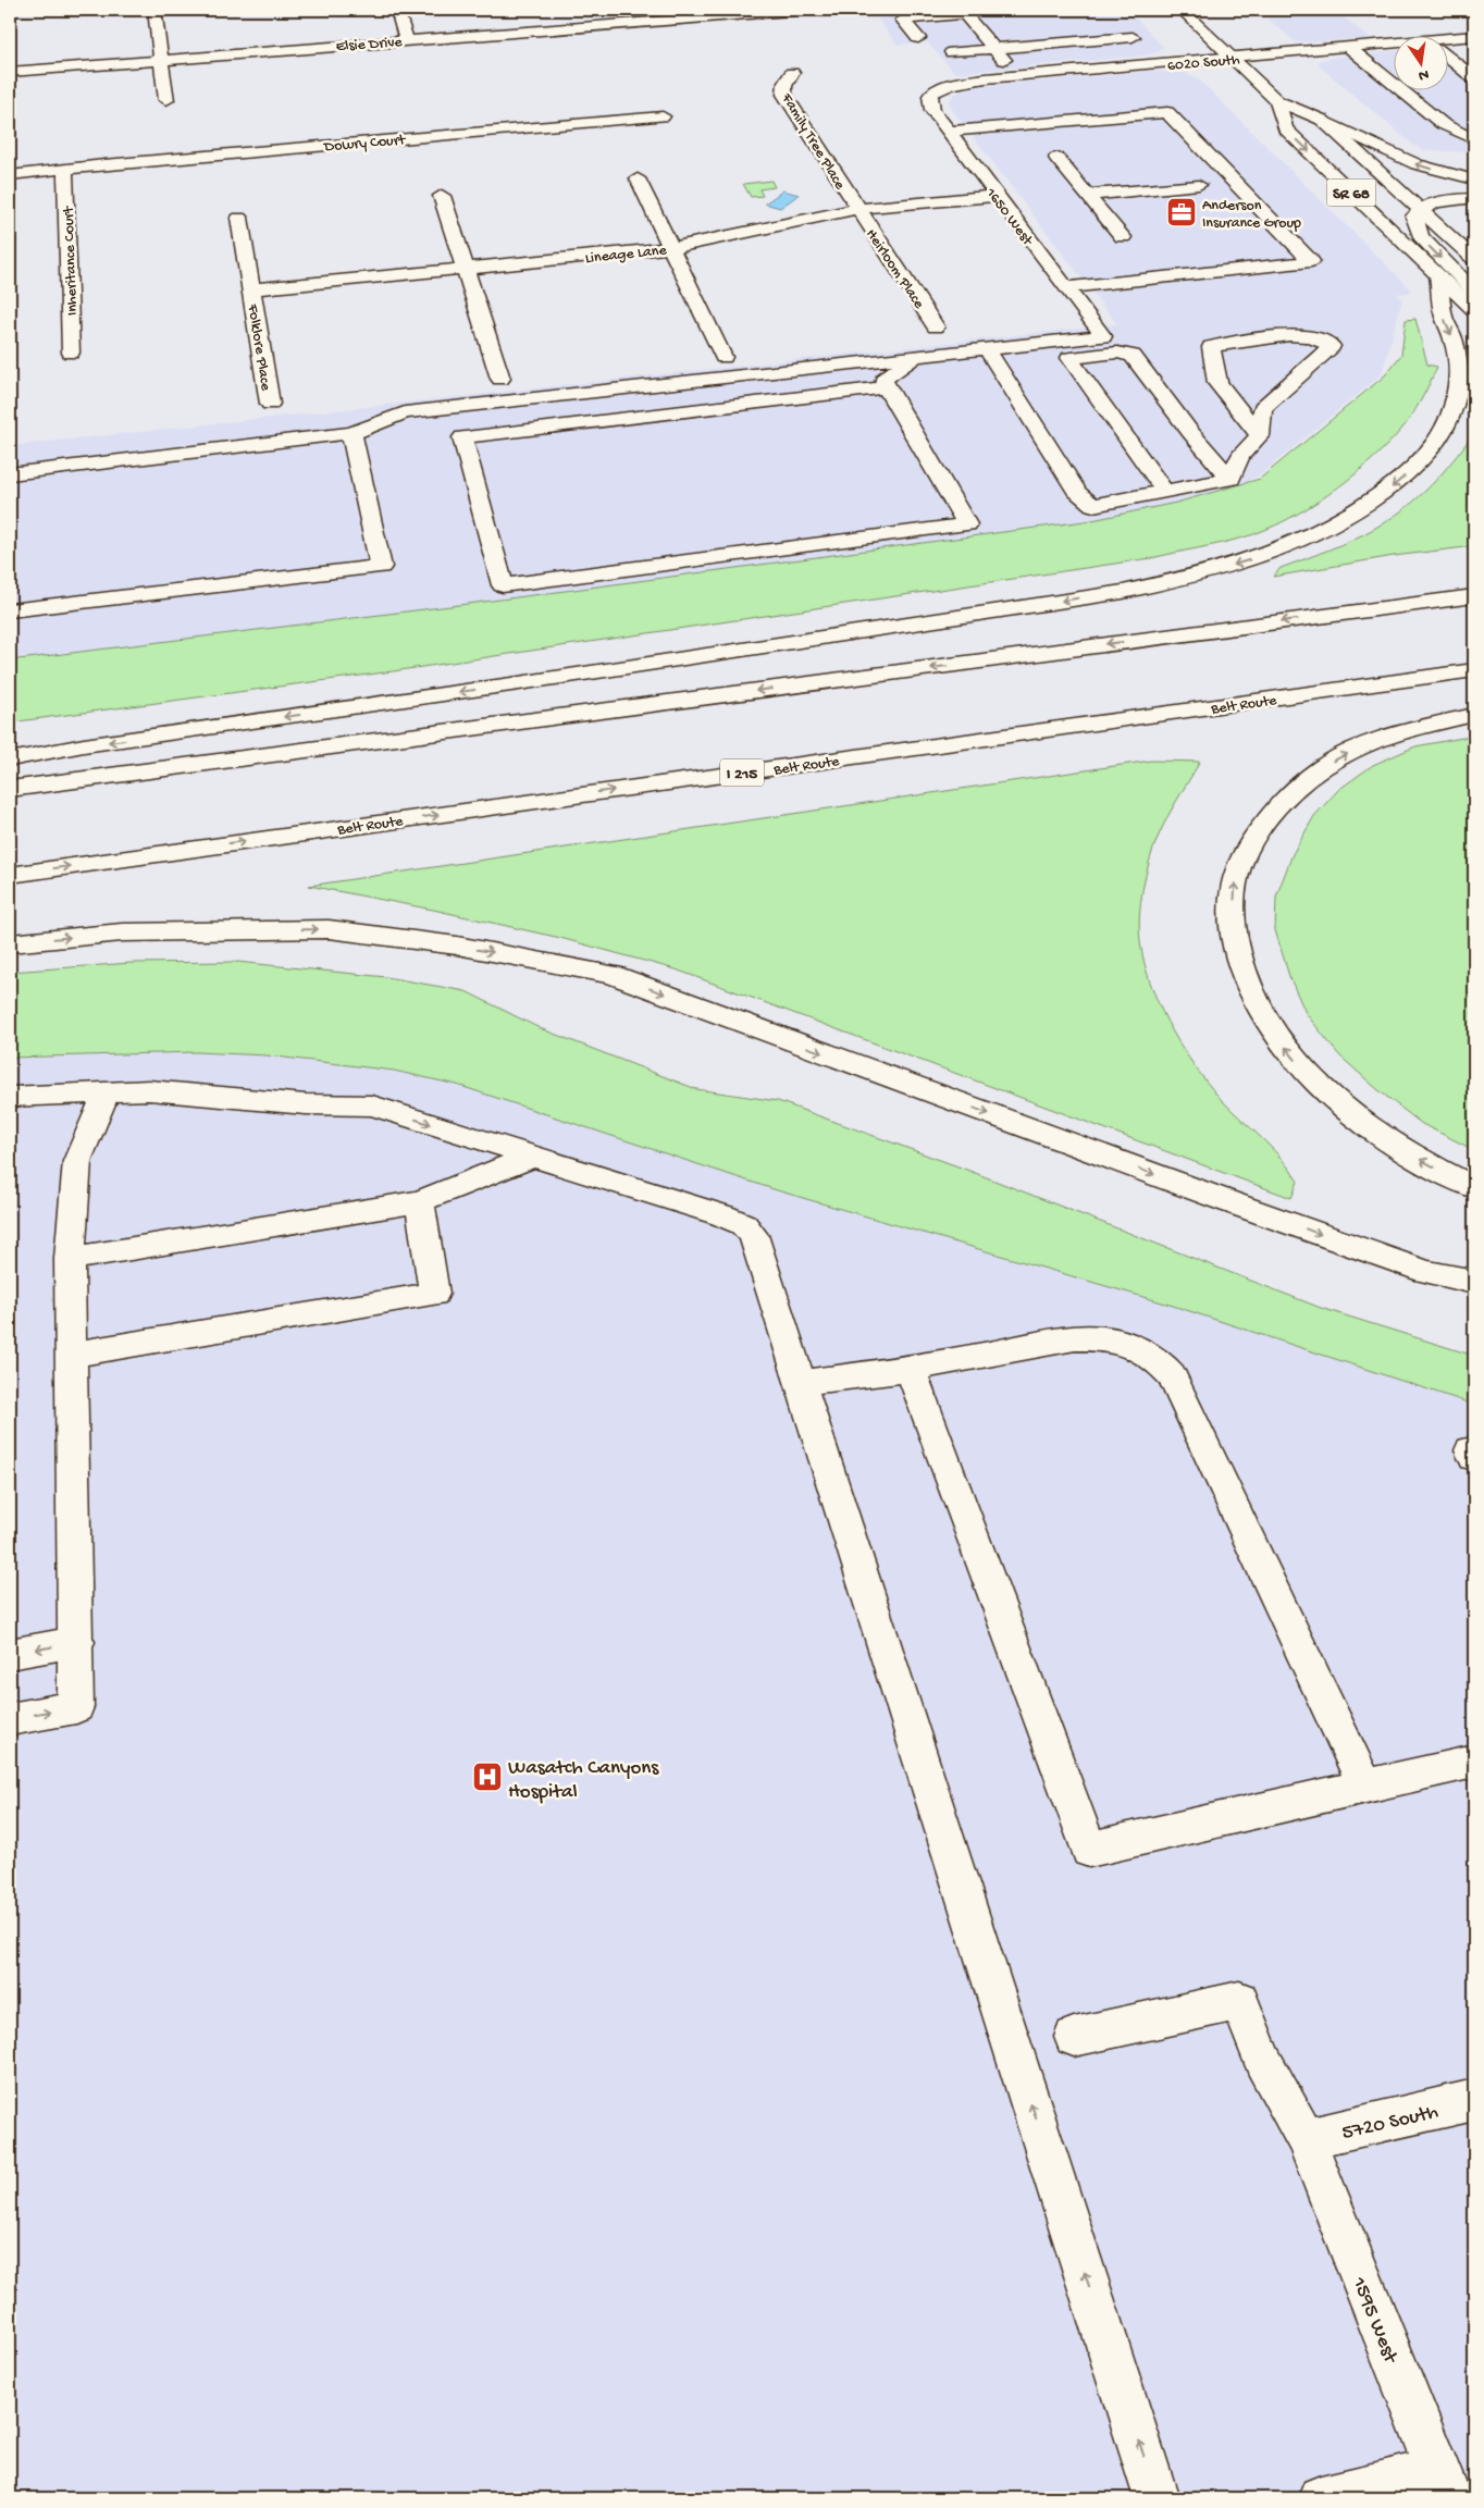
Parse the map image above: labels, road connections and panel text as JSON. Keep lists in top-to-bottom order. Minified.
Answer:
{"streets":{"main road":["Elsie Drive","6020 South","Family Tree Place","Dowry Court","SR 68","1650 West","Lineage Lane","Inheritance Court","Heirloom Place","Folklore Place","Belt Route","I 215","5720 South","1595 West"]},"crossings":[["6020 South","SR 68"],["6020 South","1650 West"],["Family Tree Place","Lineage Lane"],["Family Tree Place","Heirloom Place"],["Dowry Court","Inheritance Court"],["1650 West","Lineage Lane"],["Lineage Lane","Heirloom Place"],["Lineage Lane","Folklore Place"],["5720 South","1595 West"]],"places":{"office":["Anderson Insurance Group"],"hospital":["Wasatch Canyons Hospital"]},"north":"bottom"}
